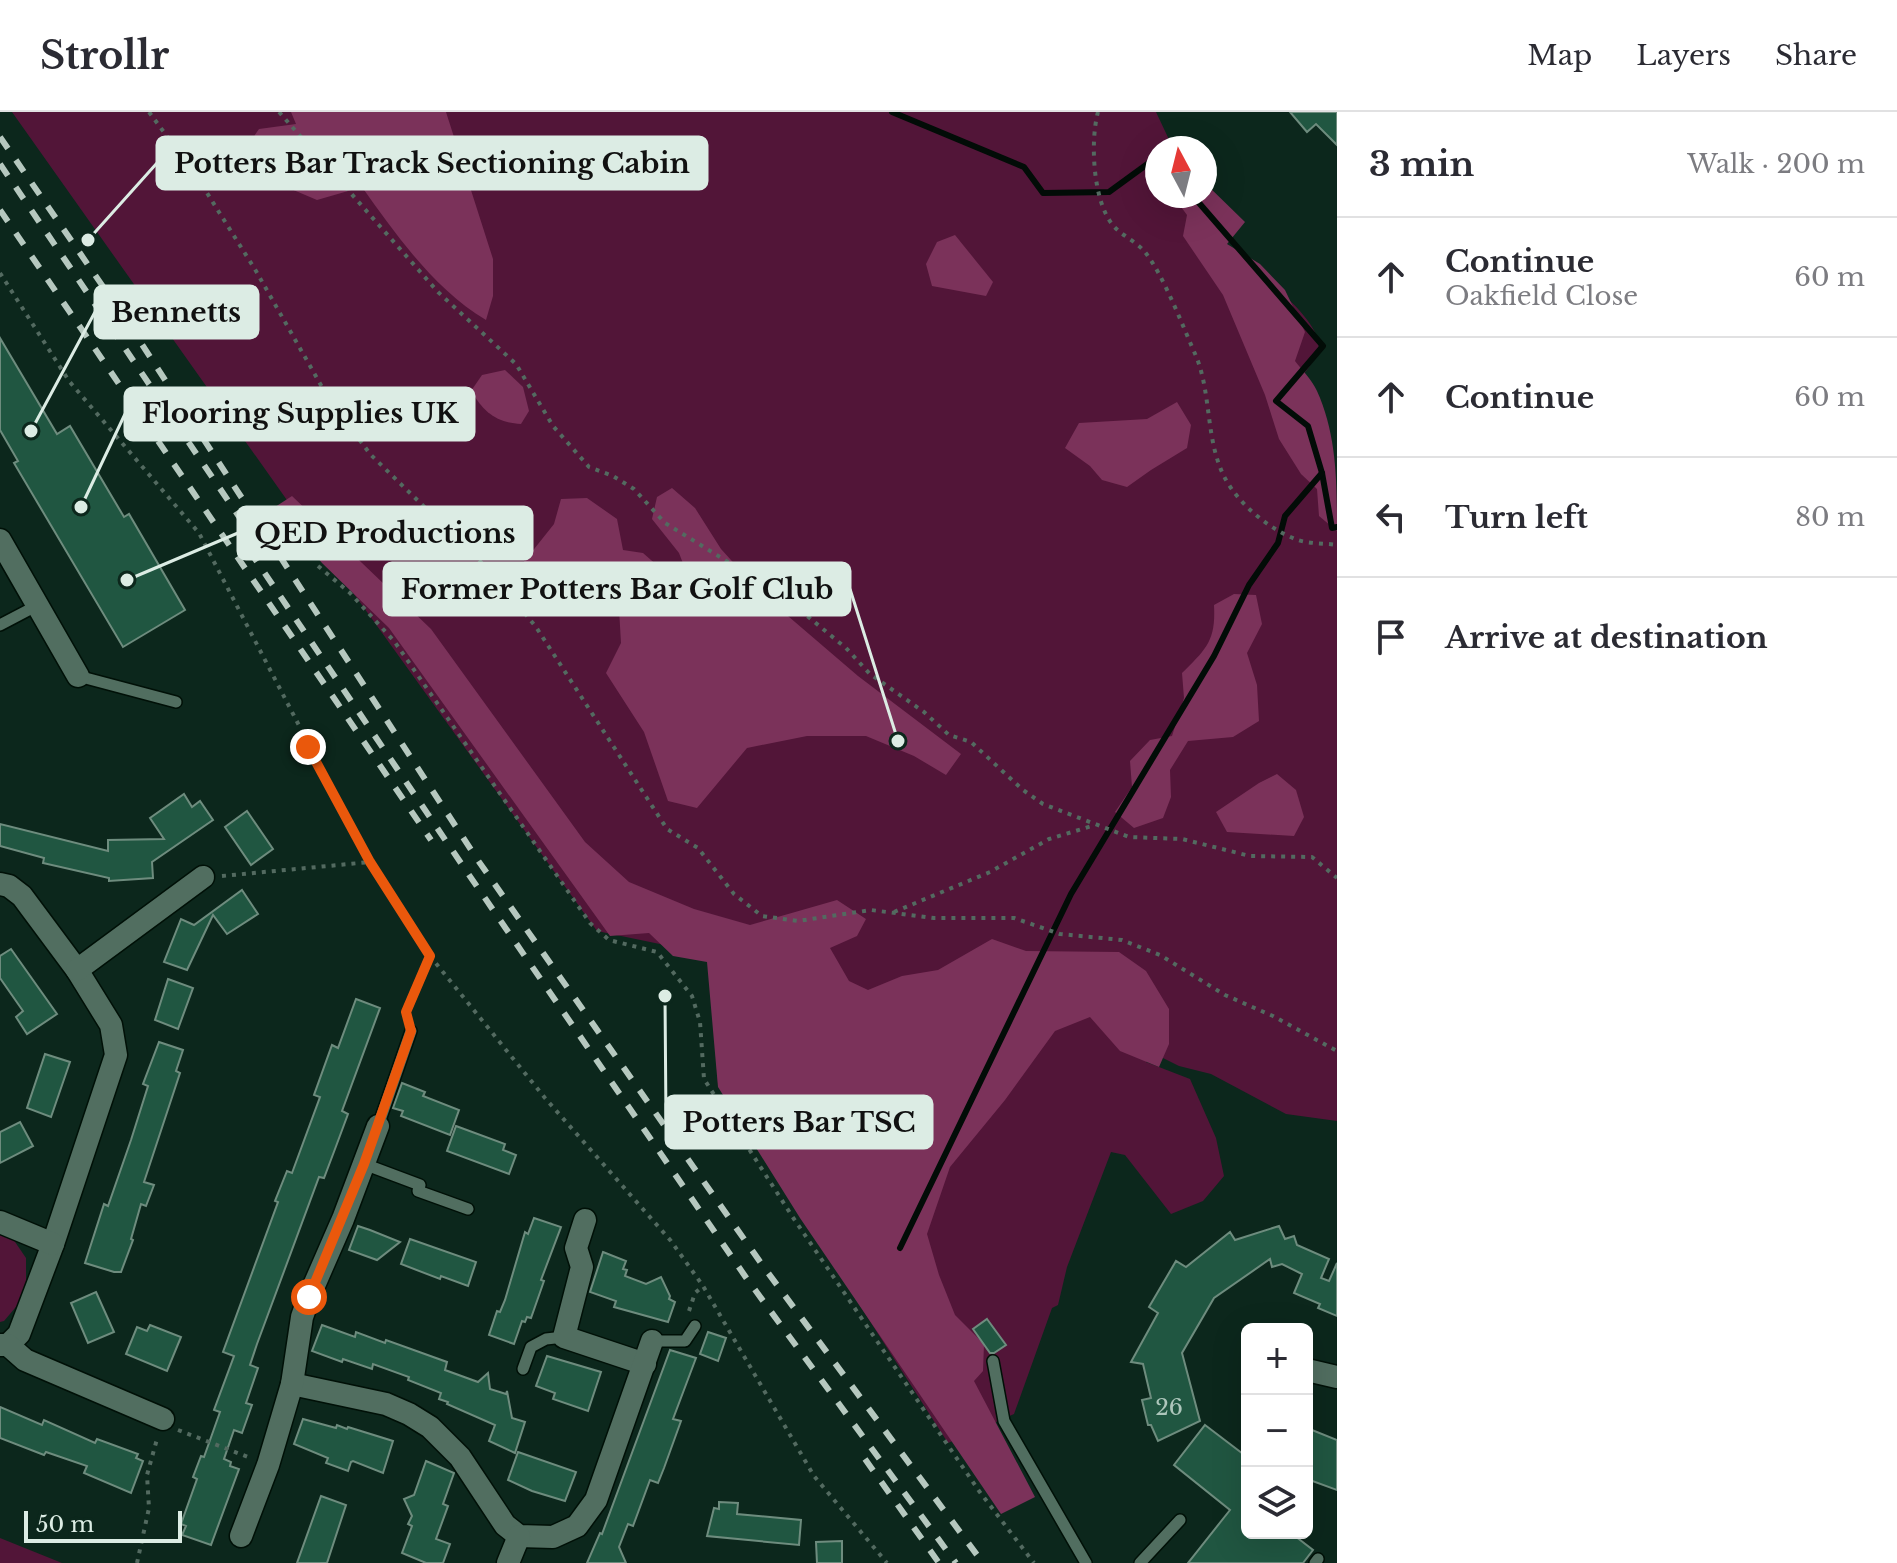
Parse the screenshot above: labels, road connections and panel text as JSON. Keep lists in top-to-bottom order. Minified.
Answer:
{"places":["Potters Bar Track Sectioning Cabin","Bennetts","Flooring Supplies UK","QED Productions","Former Potters Bar Golf Club","Potters Bar TSC"],"house_numbers":["26"],"scale_bar":"50 m","north":"top","page":{"header":"Strollr","nav":["Map","Layers","Share"],"heading":["3 min","Walk · 200 m"],"list":[["Continue","Oakfield Close","60 m"],["Continue","60 m"],["Turn left","80 m"],"Arrive at destination"],"map_buttons":["+","−"],"scale":"50 m"}}
